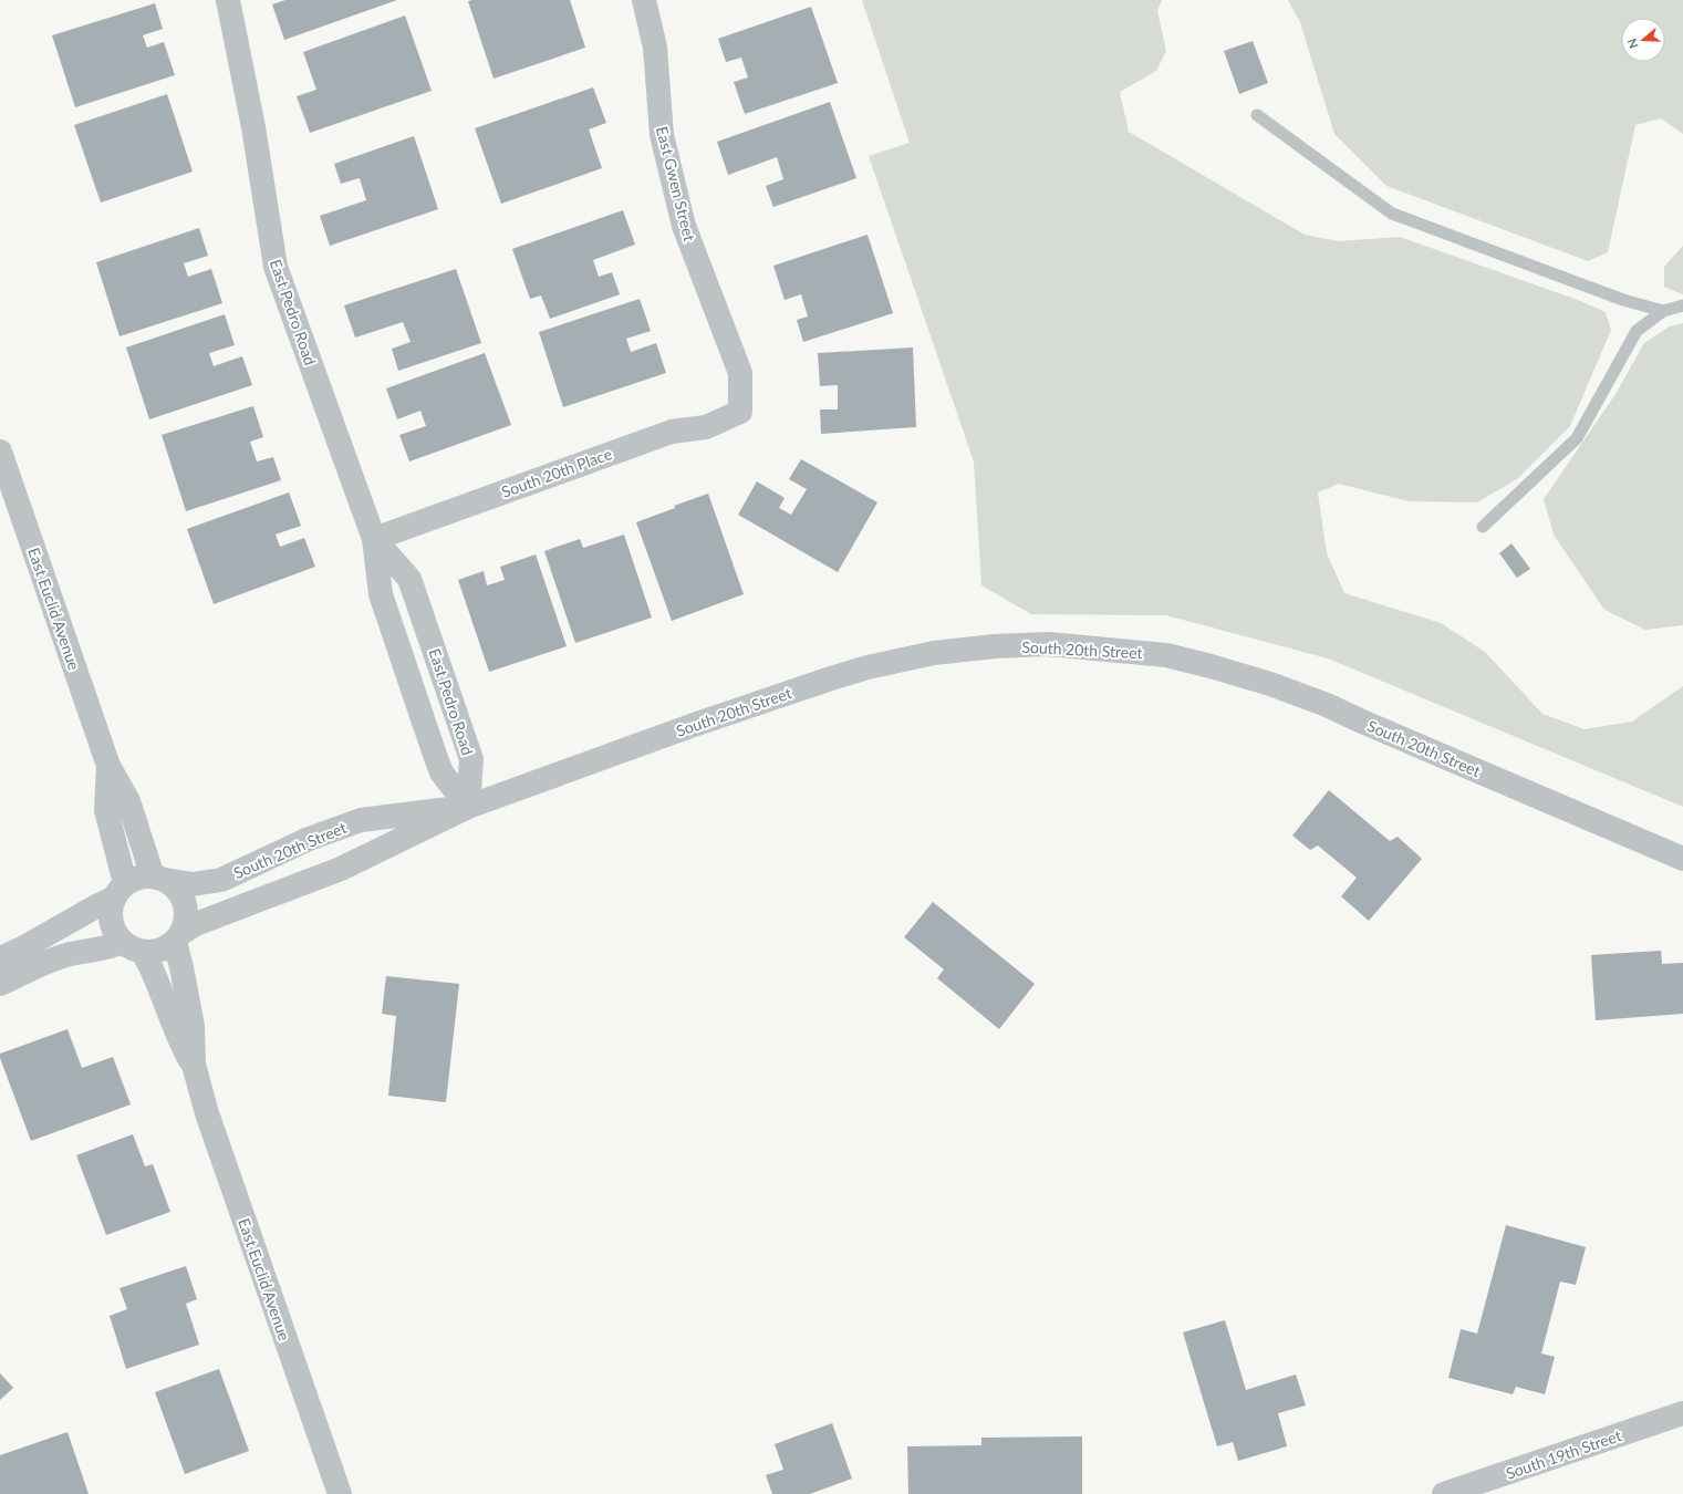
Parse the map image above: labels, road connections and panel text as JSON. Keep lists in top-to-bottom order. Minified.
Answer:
{"streets":{"street":["East Gwen Street","East Pedro Road","South 20th Place","East Euclid Avenue","South 20th Street","South 19th Street"]},"crossings":[["East Gwen Street","South 20th Place"],["East Pedro Road","South 20th Place"],["East Pedro Road","South 20th Street"],["East Euclid Avenue","South 20th Street"]],"north":"left"}
